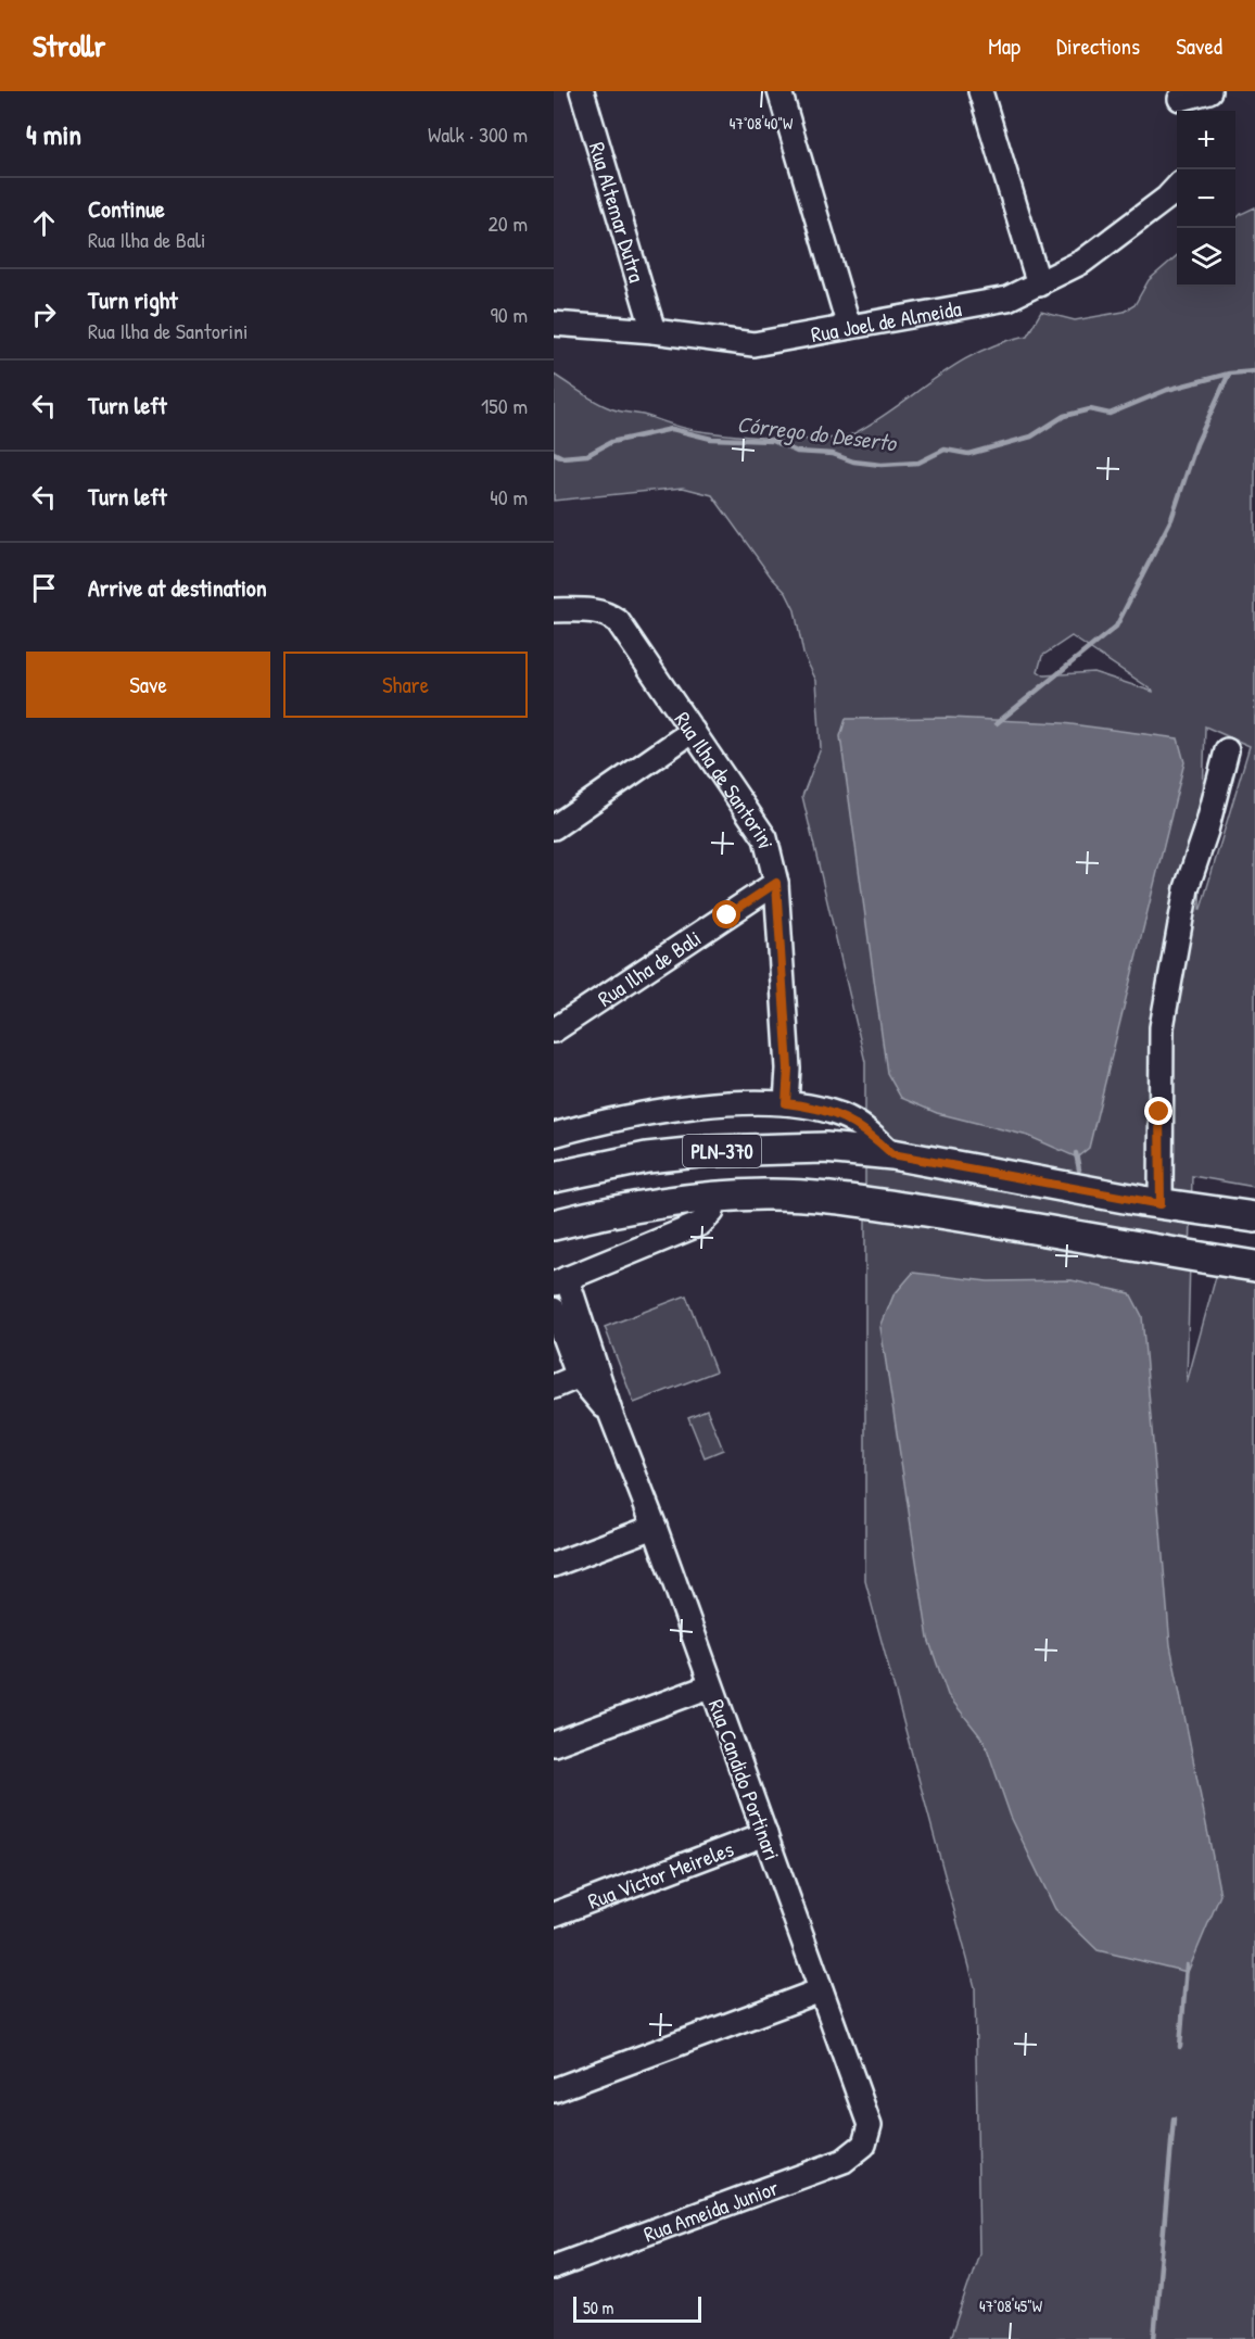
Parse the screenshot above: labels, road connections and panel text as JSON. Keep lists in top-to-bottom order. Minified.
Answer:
{"streets":{"main road":["PLN-370"],"street":["Rua Altemar Dutra","Rua Joel de Almeida","Rua Ilha de Santorini","Rua Ilha de Bali","Rua Candido Portinari","Rua Victor Meireles","Rua Ameida Junior"]},"crossings":[["Rua Altemar Dutra","Rua Joel de Almeida"],["Rua Ilha de Santorini","Rua Ilha de Bali"],["Rua Candido Portinari","Rua Victor Meireles"],["Rua Candido Portinari","Rua Ameida Junior"]],"water":["Córrego do Deserto"],"scale_bar":"50 m","page":{"header":"Strollr","nav":["Map","Directions","Saved"],"heading":["4 min","Walk · 300 m"],"map_buttons":["+","−"],"list":[["Continue","Rua Ilha de Bali","20 m"],["Turn right","Rua Ilha de Santorini","90 m"],["Turn left","150 m"],["Turn left","40 m"],"Arrive at destination"],"buttons":["Save","Share"],"scale":"50 m"},"coordinates":["47°08'40\"W","47°08'45\"W"]}
